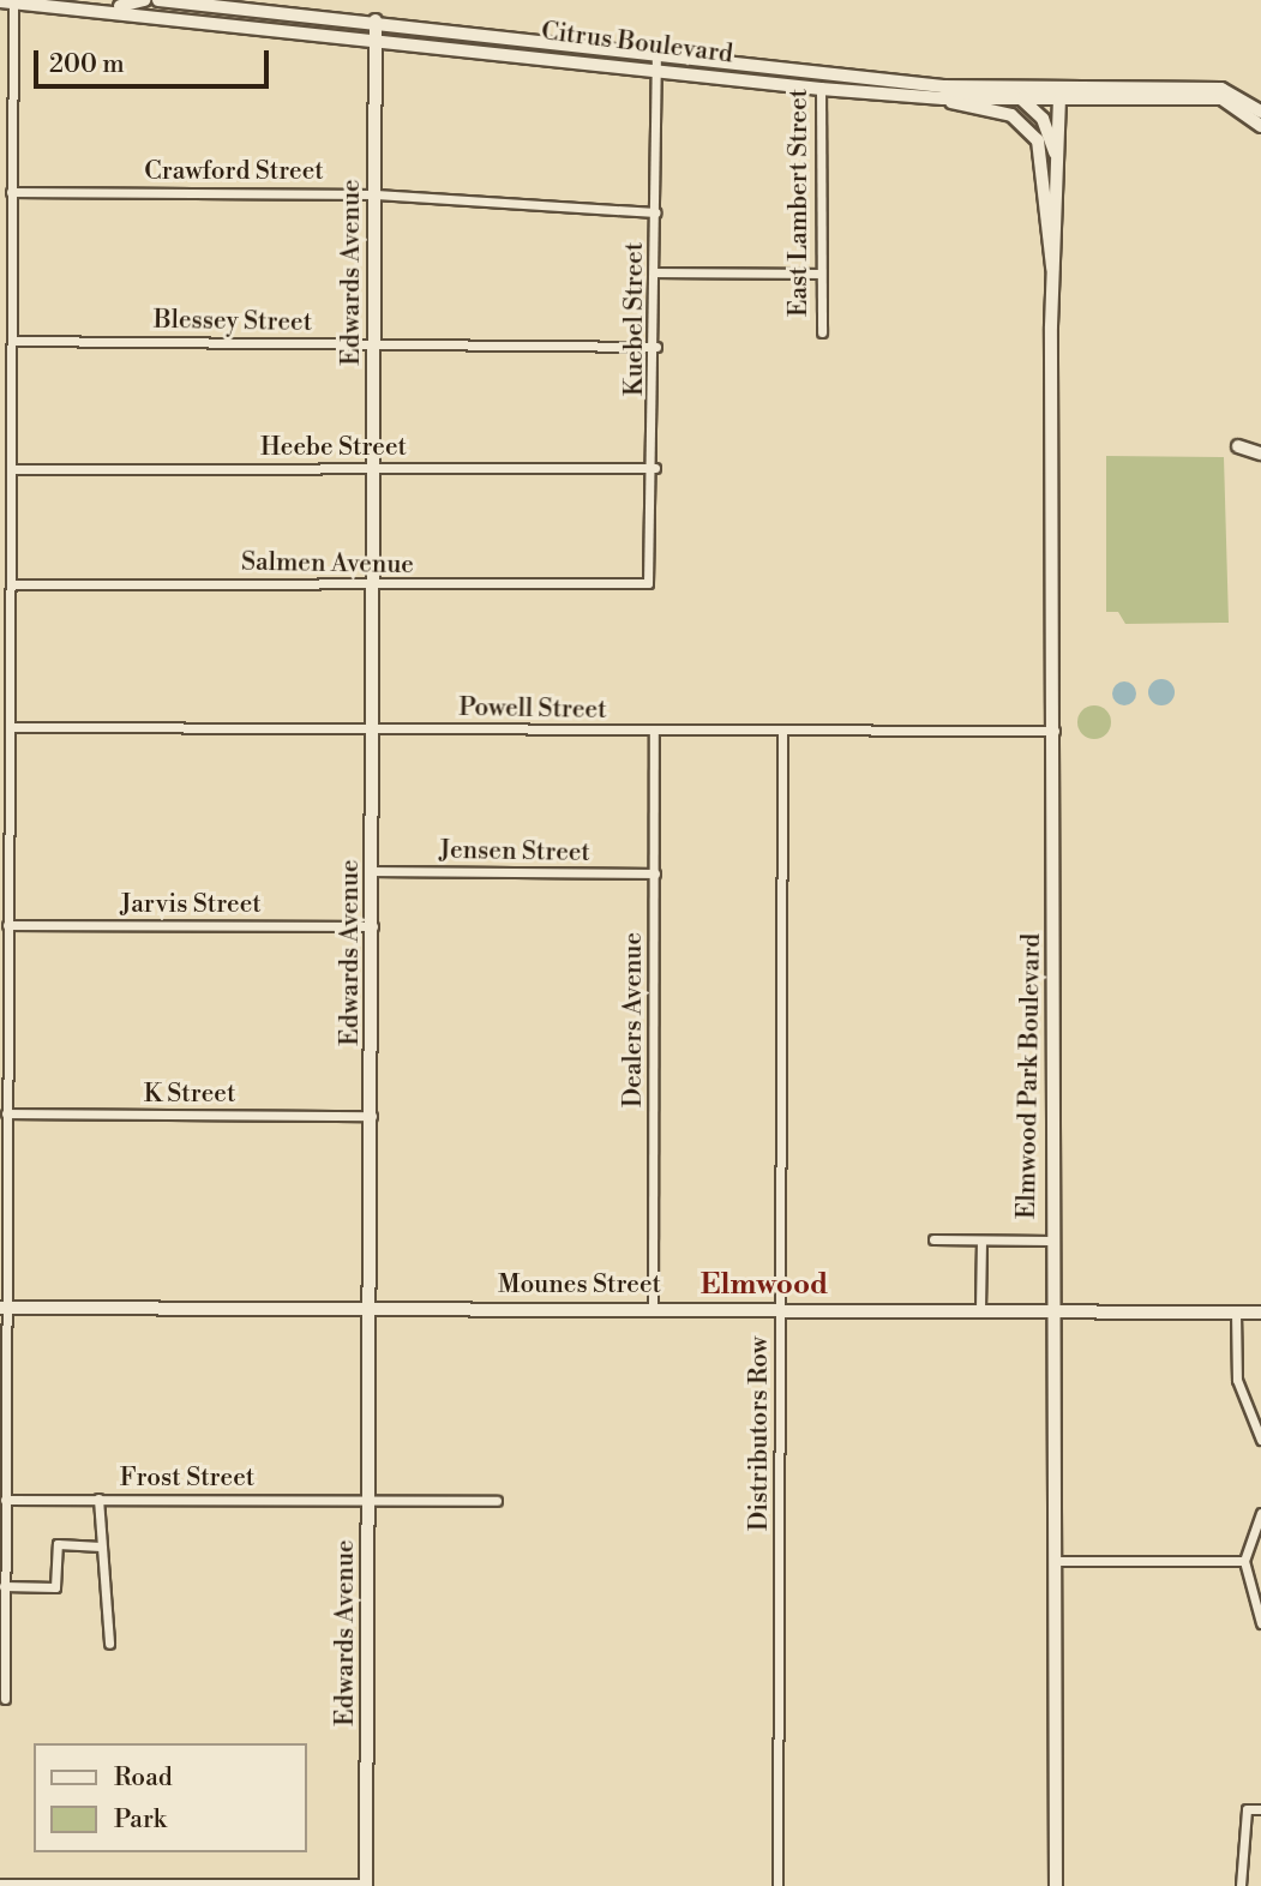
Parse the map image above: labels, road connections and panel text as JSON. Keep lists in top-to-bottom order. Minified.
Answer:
{"streets":{"street":["Citrus Boulevard","Crawford Street","East Lambert Street","Edwards Avenue","Kuebel Street","Blessey Street","Heebe Street","Salmen Avenue","Powell Street","Jensen Street","Jarvis Street","Dealers Avenue","Elmwood Park Boulevard","K Street","Mounes Street","Distributors Row","Frost Street"]},"crossings":[["Citrus Boulevard","East Lambert Street"],["Citrus Boulevard","Edwards Avenue"],["Citrus Boulevard","Kuebel Street"],["Citrus Boulevard","Elmwood Park Boulevard"],["Crawford Street","Edwards Avenue"],["Crawford Street","Kuebel Street"],["Edwards Avenue","Blessey Street"],["Edwards Avenue","Heebe Street"],["Edwards Avenue","Salmen Avenue"],["Edwards Avenue","Powell Street"],["Edwards Avenue","Jensen Street"],["Edwards Avenue","Jarvis Street"],["Edwards Avenue","K Street"],["Edwards Avenue","Mounes Street"],["Edwards Avenue","Frost Street"],["Kuebel Street","Blessey Street"],["Kuebel Street","Heebe Street"],["Kuebel Street","Salmen Avenue"],["Powell Street","Dealers Avenue"],["Powell Street","Elmwood Park Boulevard"],["Powell Street","Distributors Row"],["Jensen Street","Dealers Avenue"],["Dealers Avenue","Mounes Street"],["Elmwood Park Boulevard","Mounes Street"],["Mounes Street","Distributors Row"]],"districts":["Elmwood"],"legend":["Road","Park"],"scale_bar":"200 m"}
